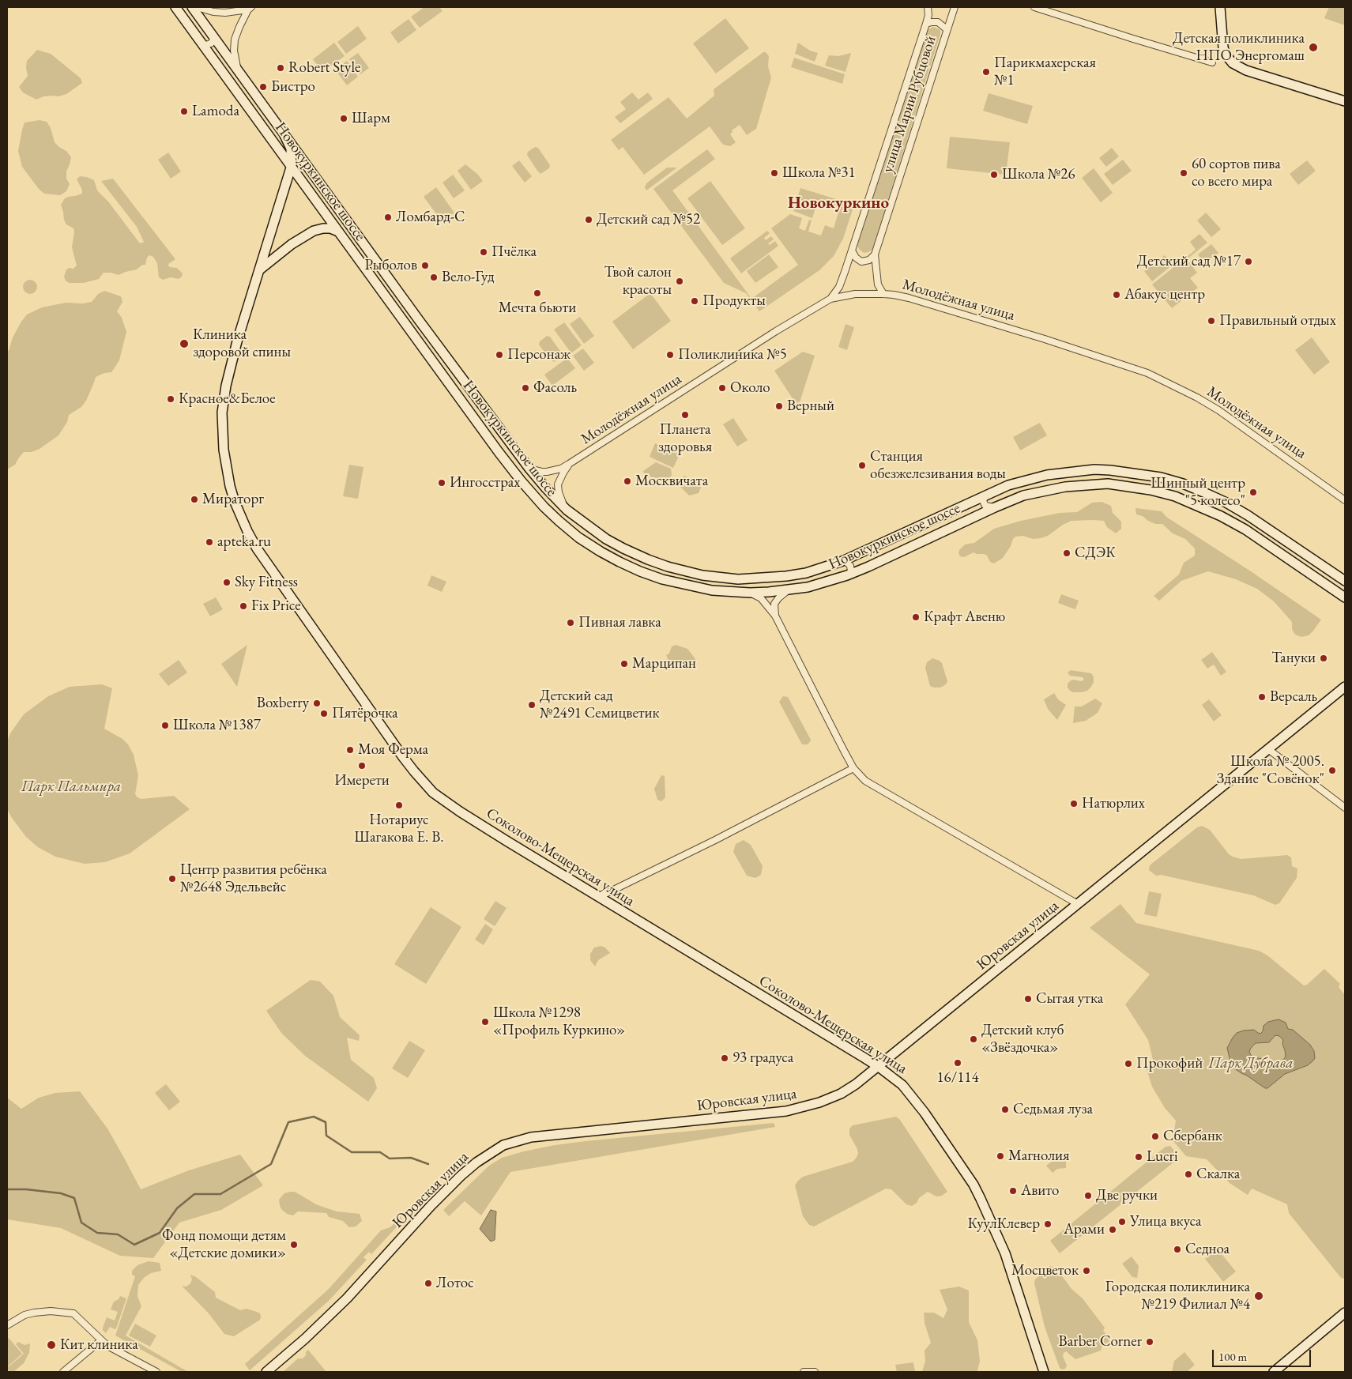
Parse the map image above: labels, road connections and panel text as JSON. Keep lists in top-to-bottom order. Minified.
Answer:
{"streets":{"street":["улица Марии Рубцовой","Новокуркинское шоссе","Молодёжная улица","Соколово-Мещерская улица","Юровская улица"]},"crossings":[["улица Марии Рубцовой","Молодёжная улица"],["Новокуркинское шоссе","Молодёжная улица"],["Новокуркинское шоссе","Соколово-Мещерская улица"],["Соколово-Мещерская улица","Юровская улица"]],"districts":["Новокуркино"],"parks":["Парк Пальмира","Парк Дубрава"],"places":["Детская поликлиника НПО Энергомаш","Robert Style","Парикмахерская №1","Бистро","Lamoda","Шарм","Школа №31","60 сортов пива со всего мира","Школа №26","Ломбард-С","Детский сад №52","Пчёлка","Детский сад №17","Рыболов","Вело-Гуд","Твой салон красоты","Мечта бьюти","Абакус центр","Продукты","Правильный отдых","Клиника здоровой спины","Персонаж","Поликлиника №5","Фасоль","Около","Красное&Белое","Верный","Планета здоровья","Станция обезжелезивания воды","Москвичата","Ингосстрах","Шинный центр \"5 колесо\"","Мираторг","apteka.ru","СДЭК","Sky Fitness","Fix Price","Крафт Авеню","Пивная лавка","Тануки","Марципан","Версаль","Boxberry","Детский сад №2491 Семицветик","Пятёрочка","Школа №1387","Моя Ферма","Имерети","Школа № 2005. Здание \"Совёнок\"","Натюрлих","Нотариус Шагакова Е. В.","Центр развития ребёнка №2648 Эдельвейс","Сытая утка","Школа №1298 «Профиль Куркино»","Детский клуб «Звёздочка»","93 градуса","16/114","Прокофий","Седьмая луза","Сбербанк","Магнолия","Lucri","Скалка","Авито","Две ручки","Улица вкуса","КуулКлевер","Арами","Фонд помощи детям «Детские домики»","Седноа","Мосцветок","Лотос","Городская поликлиника №219 Филиал №4","Barber Corner","Кит клиника"],"scale_bar":"100 m"}
